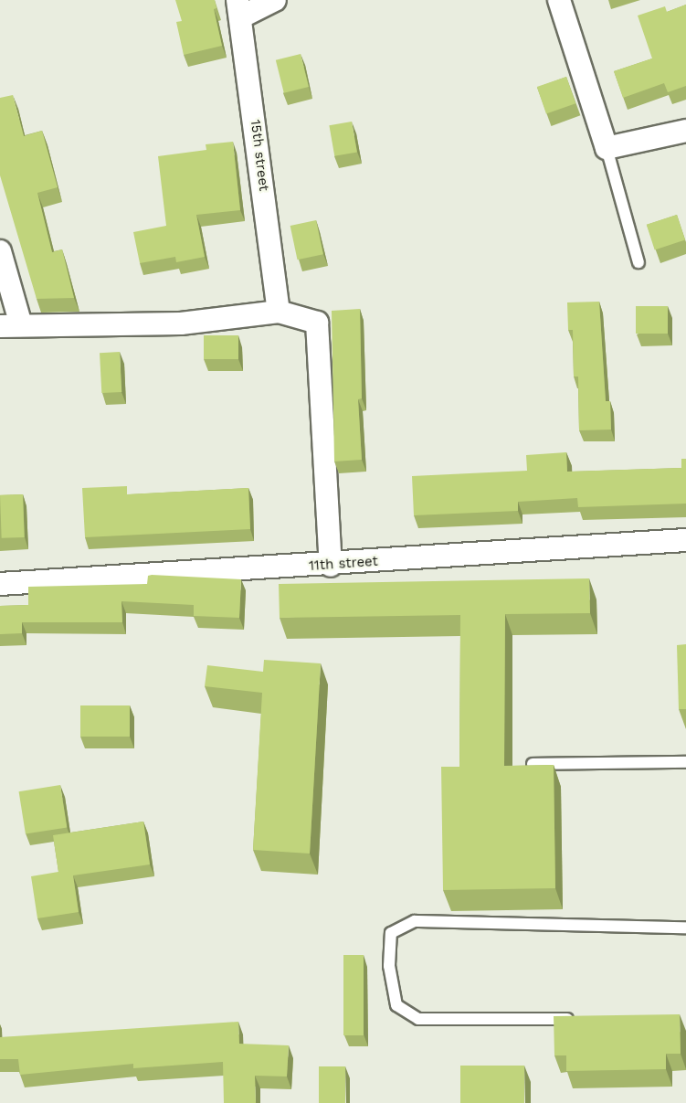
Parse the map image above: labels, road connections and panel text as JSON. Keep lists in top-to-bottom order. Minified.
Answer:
{"streets":{"street":["15th street","11th street"]}}
